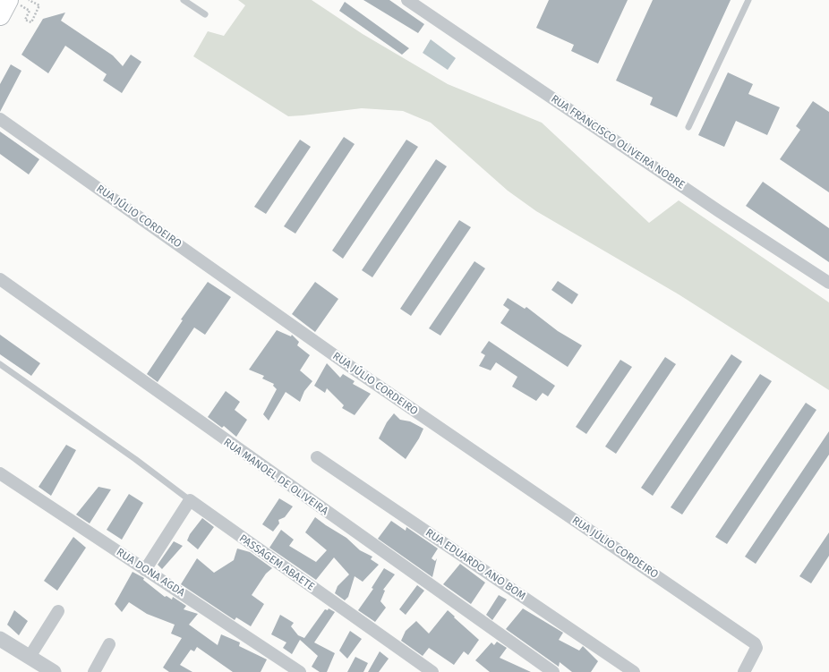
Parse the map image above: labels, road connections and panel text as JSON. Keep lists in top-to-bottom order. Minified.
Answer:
{"streets":{"street":["RUA FRANCISCO OLIVEIRA NOBRE","RUA JÚLIO CORDEIRO","RUA MANOEL DE OLIVEIRA","PASSAGEM ABAETE","RUA EDUARDO ANO BOM","RUA DONA AGDA"]}}
